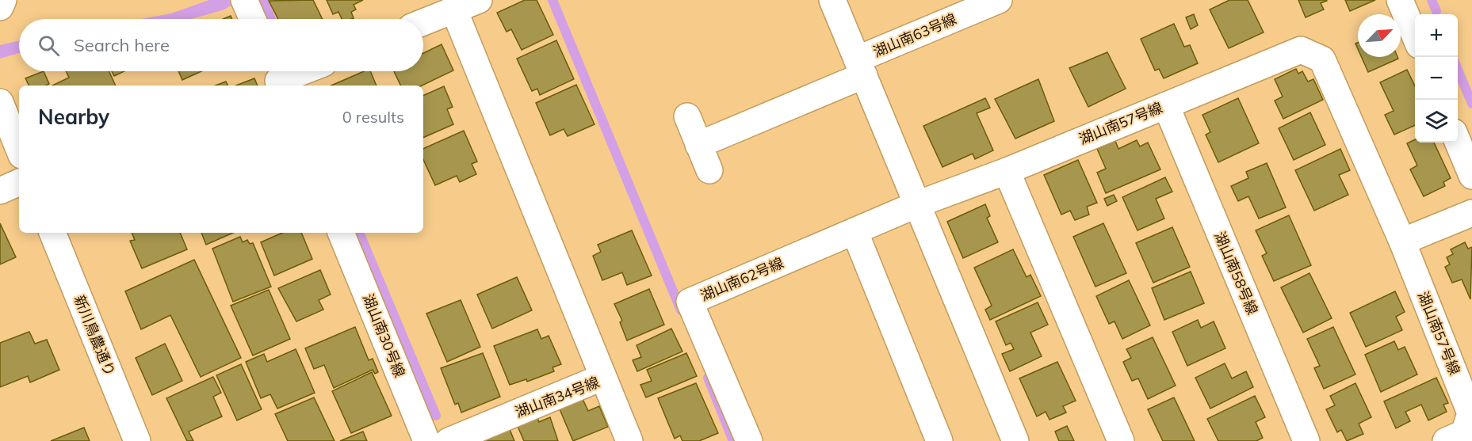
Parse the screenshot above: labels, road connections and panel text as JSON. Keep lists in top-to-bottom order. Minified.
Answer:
{"streets":{"street":["湖山南63号線","湖山南57号線","湖山南58号線","湖山南62号線","新川鳥農通り","湖山南30号線","湖山南34号線"]},"crossings":[["湖山南57号線","湖山南58号線"],["湖山南57号線","湖山南62号線"]],"north":"top right","page":{"map_buttons":["+","−"],"search":"Search here","heading":["Nearby","0 results"]}}
